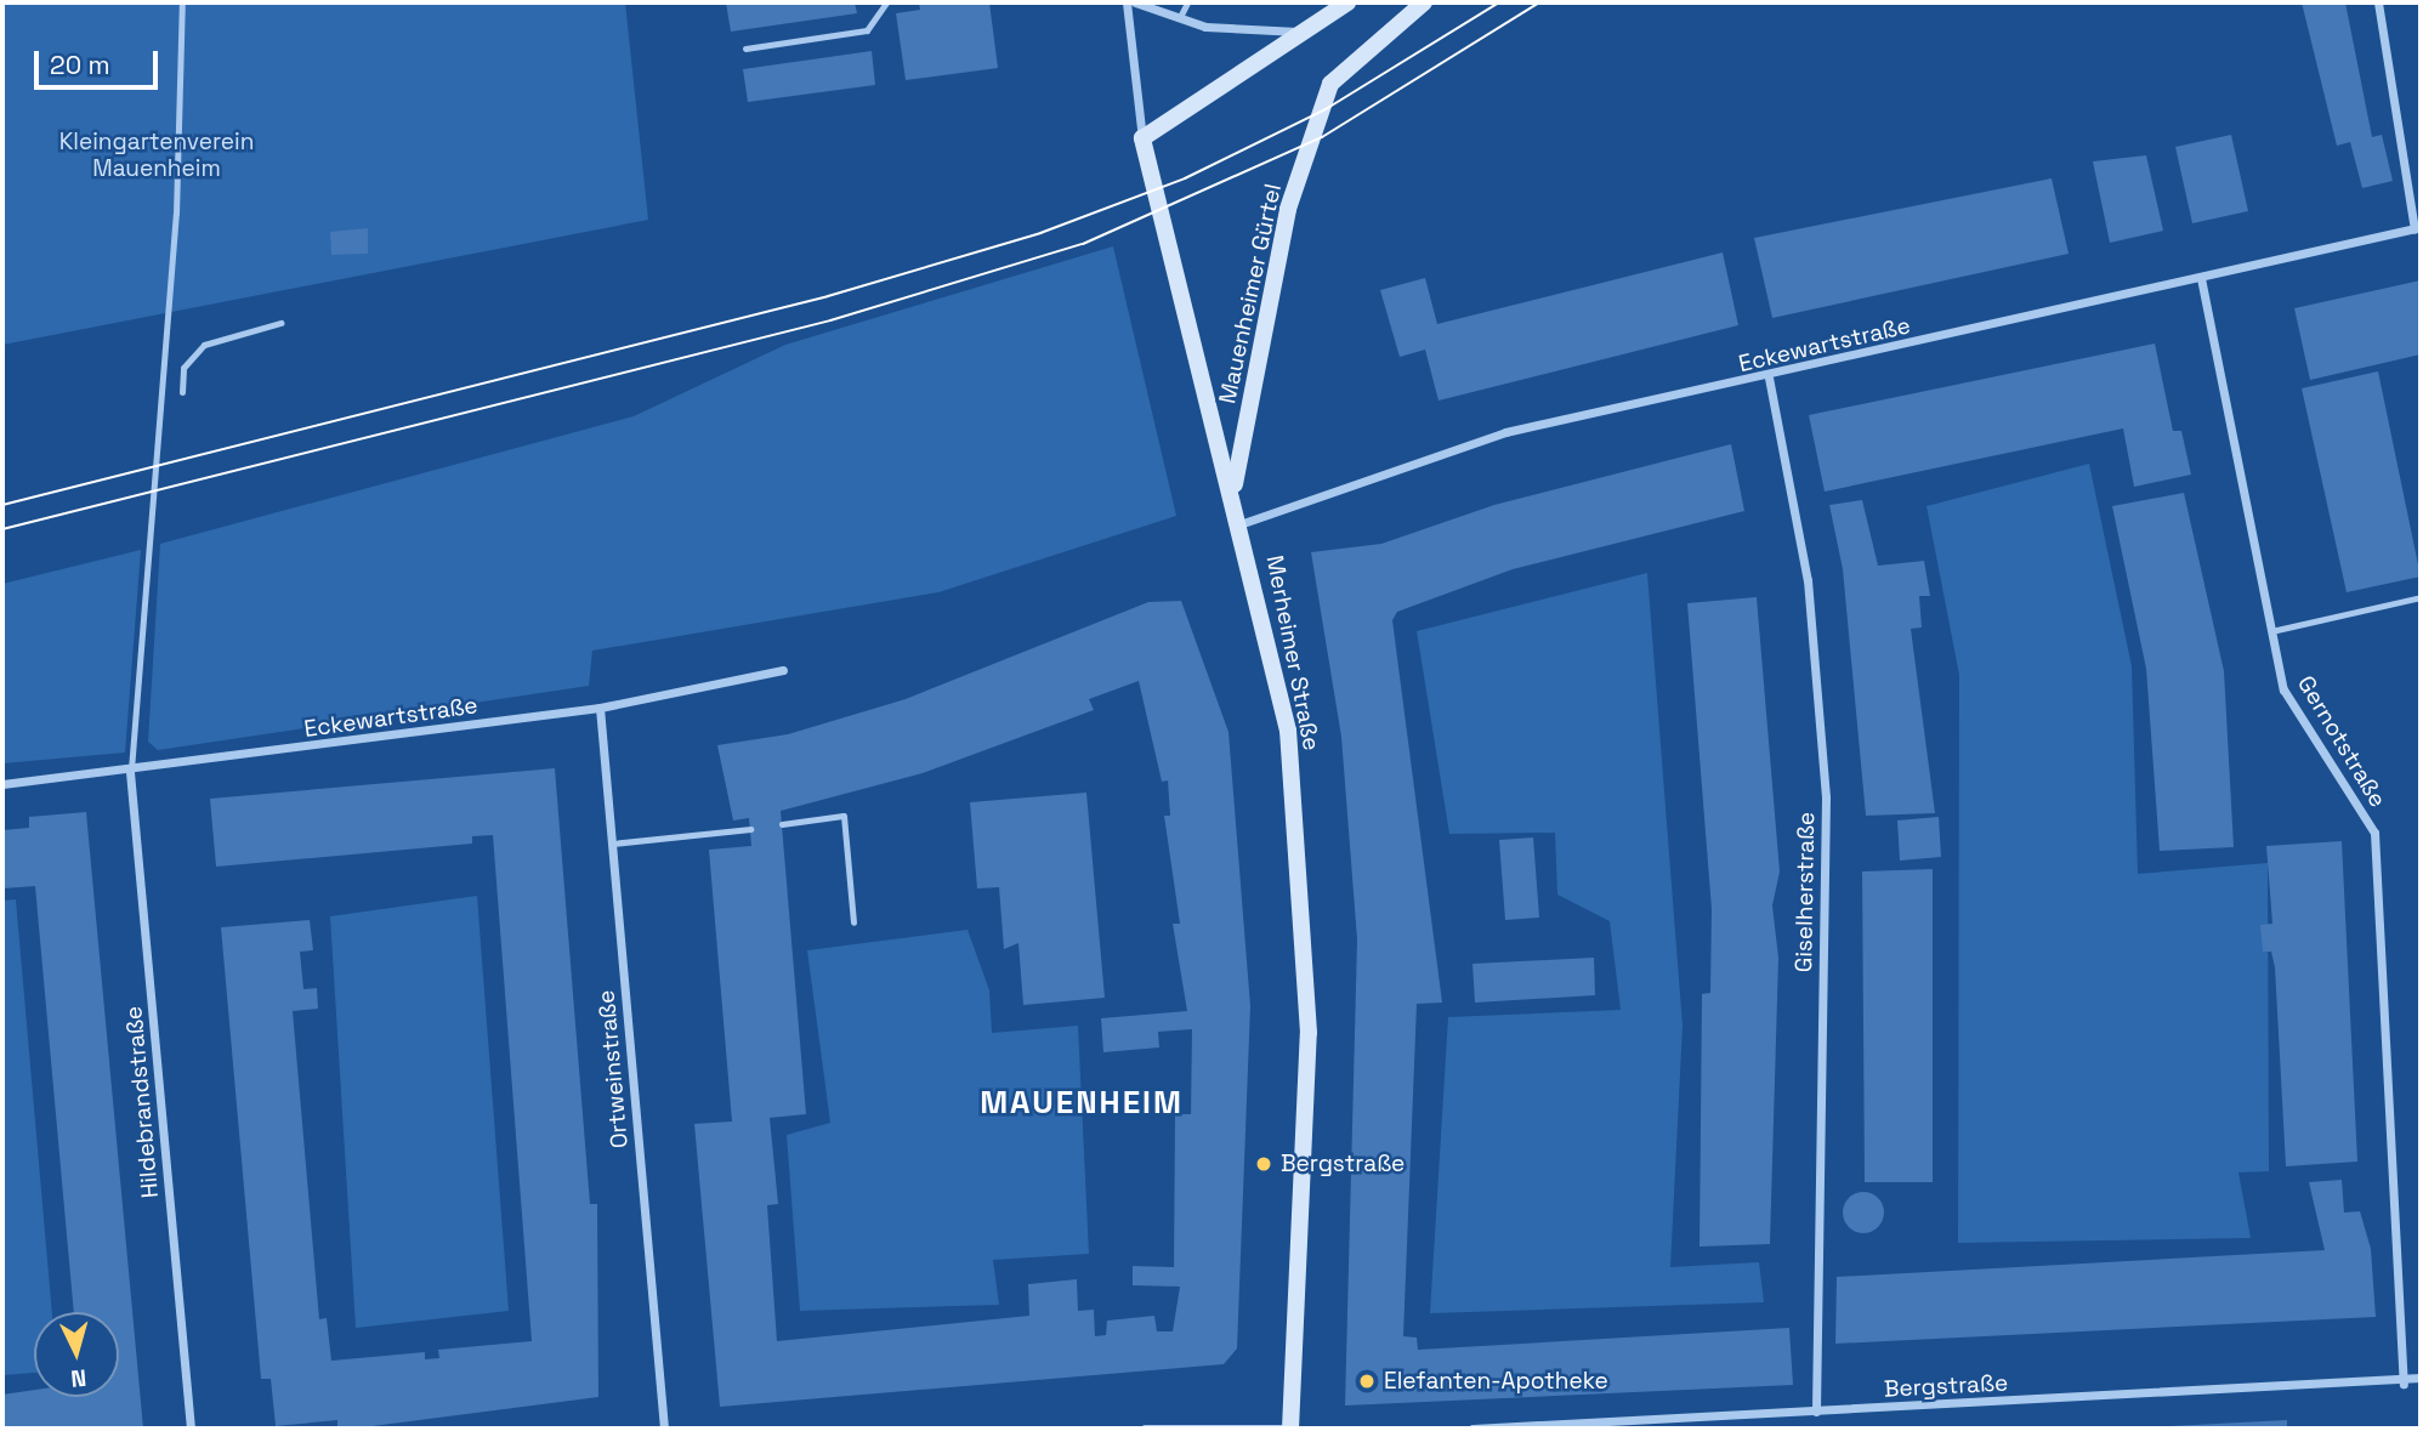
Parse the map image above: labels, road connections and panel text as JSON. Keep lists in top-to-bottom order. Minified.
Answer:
{"streets":{"main road":["Mauenheimer Gürtel","Merheimer Straße"],"street":["Eckewartstraße","Gernotstraße","Giselherstraße","Ortweinstraße","Hildebrandstraße","Bergstraße"]},"crossings":[["Mauenheimer Gürtel","Merheimer Straße"],["Eckewartstraße","Merheimer Straße"],["Eckewartstraße","Gernotstraße"],["Eckewartstraße","Giselherstraße"],["Eckewartstraße","Ortweinstraße"],["Eckewartstraße","Hildebrandstraße"],["Gernotstraße","Bergstraße"],["Giselherstraße","Bergstraße"]],"districts":["MAUENHEIM"],"parks":["Kleingartenverein Mauenheim"],"places":["Bergstraße","Elefanten-Apotheke"],"scale_bar":"20 m","north":"bottom"}
